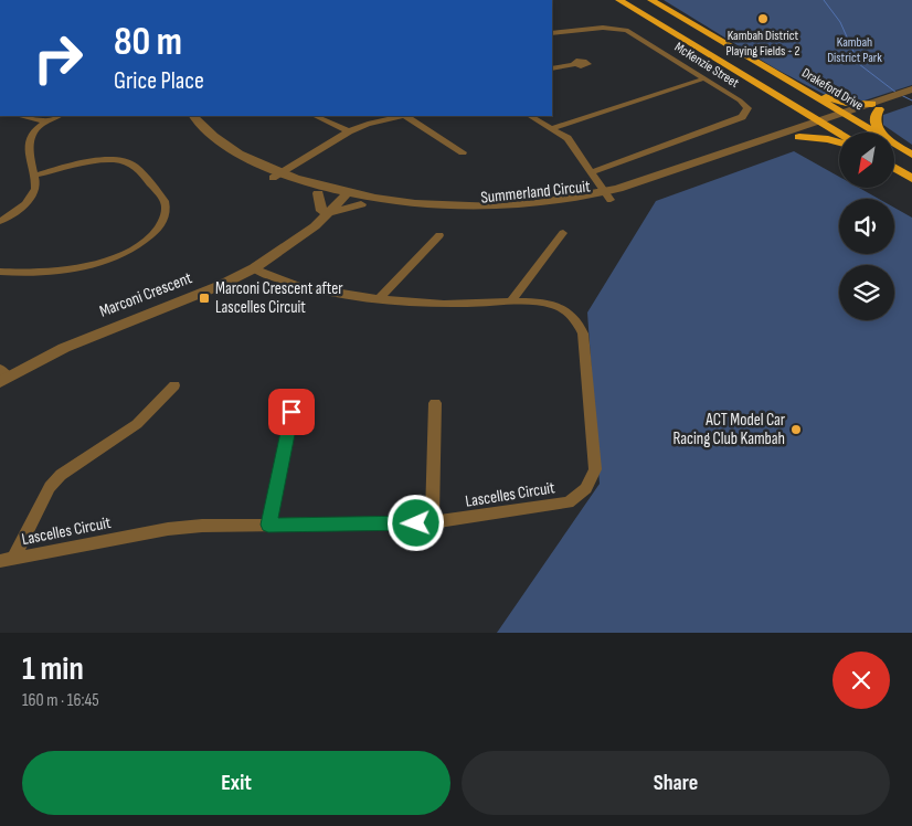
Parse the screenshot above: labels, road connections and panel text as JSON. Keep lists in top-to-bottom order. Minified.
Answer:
{"streets":{"highway":["Drakeford Drive"],"street":["McKenzie Street","Summerland Circuit","Marconi Crescent","Lascelles Circuit"]},"crossings":[["Drakeford Drive","Summerland Circuit"],["Summerland Circuit","Marconi Crescent"],["Marconi Crescent","Lascelles Circuit"]],"parks":["Kambah District Park"],"places":{"other":["Kambah District Playing Fields - 2","ACT Model Car Racing Club Kambah"],"transit":["Marconi Crescent after Lascelles Circuit"]},"north":"bottom left","page":{"turn":["80 m","Grice Place"],"heading":["1 min","160 m · 16:45"],"buttons":["Exit","Share"]}}
